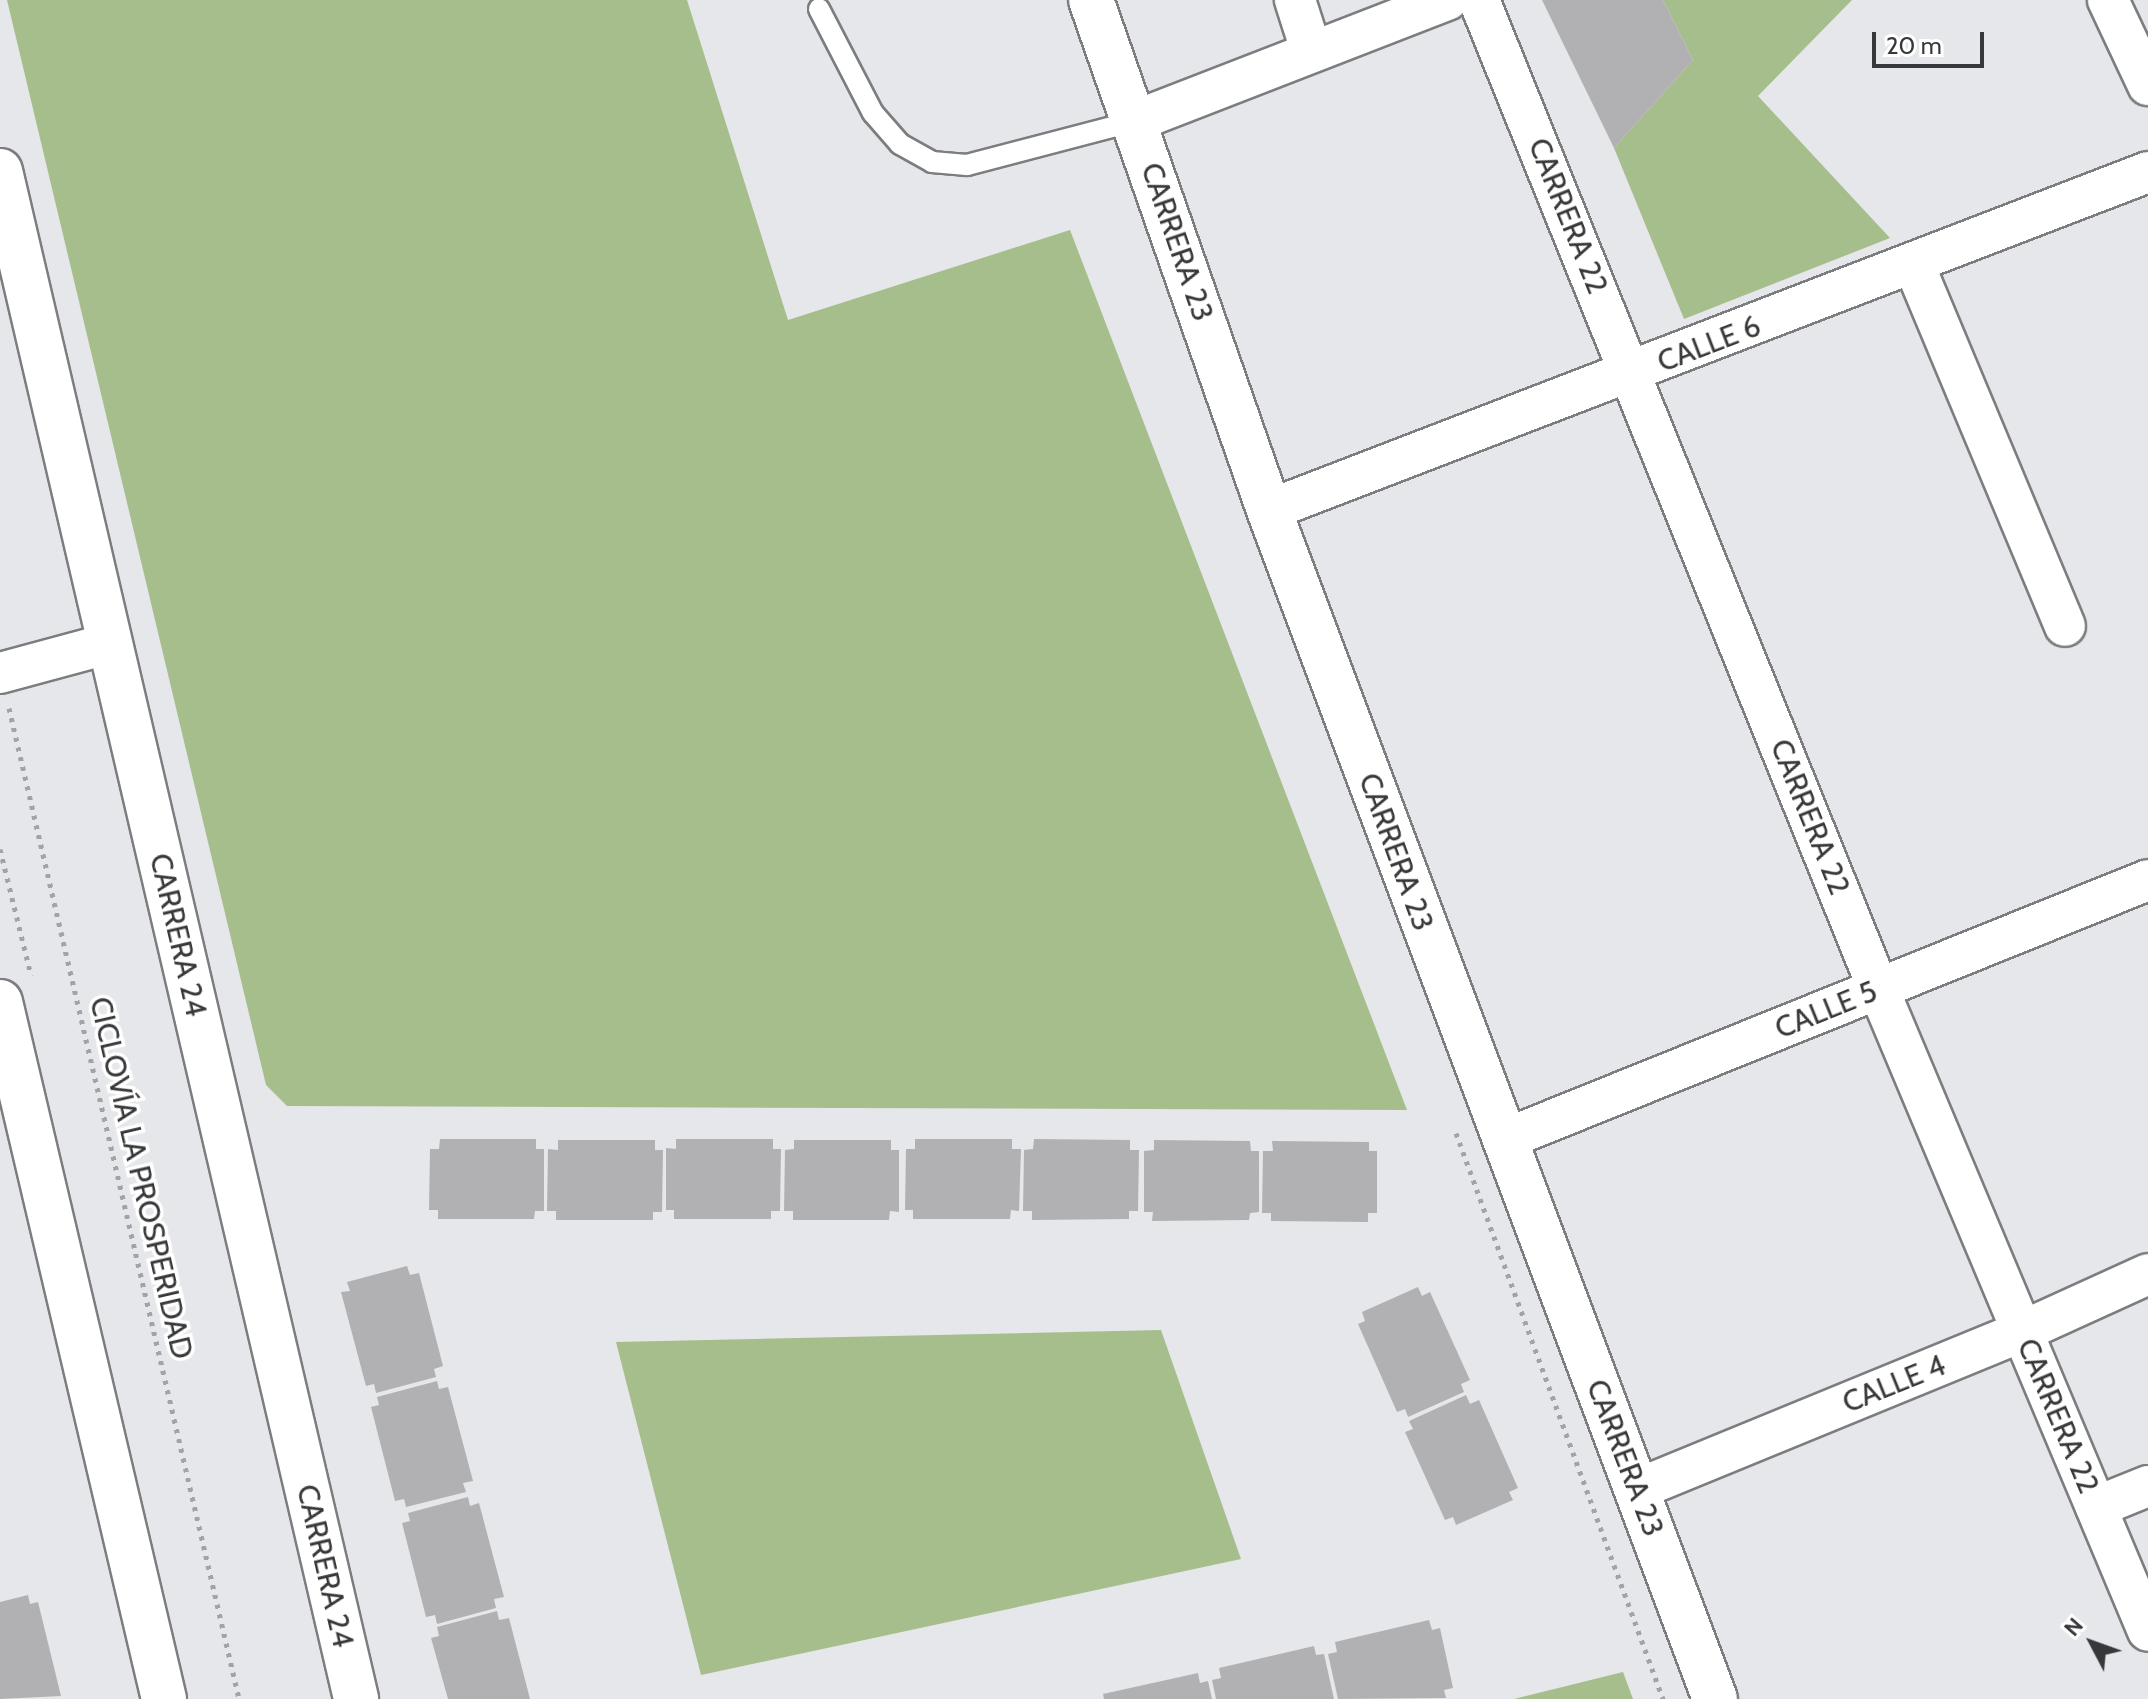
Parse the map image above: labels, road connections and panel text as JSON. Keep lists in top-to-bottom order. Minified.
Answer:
{"streets":{"street":["CARRERA 22","CARRERA 23","CALLE 6","CARRERA 24","CALLE 5","CALLE 4"],"path":["CICLOVÍA LA PROSPERIDAD"]},"crossings":[["CARRERA 22","CALLE 6"],["CARRERA 22","CALLE 5"],["CARRERA 22","CALLE 4"],["CARRERA 23","CALLE 6"],["CARRERA 23","CALLE 5"],["CARRERA 23","CALLE 4"]],"scale_bar":"20 m","north":"top left"}
